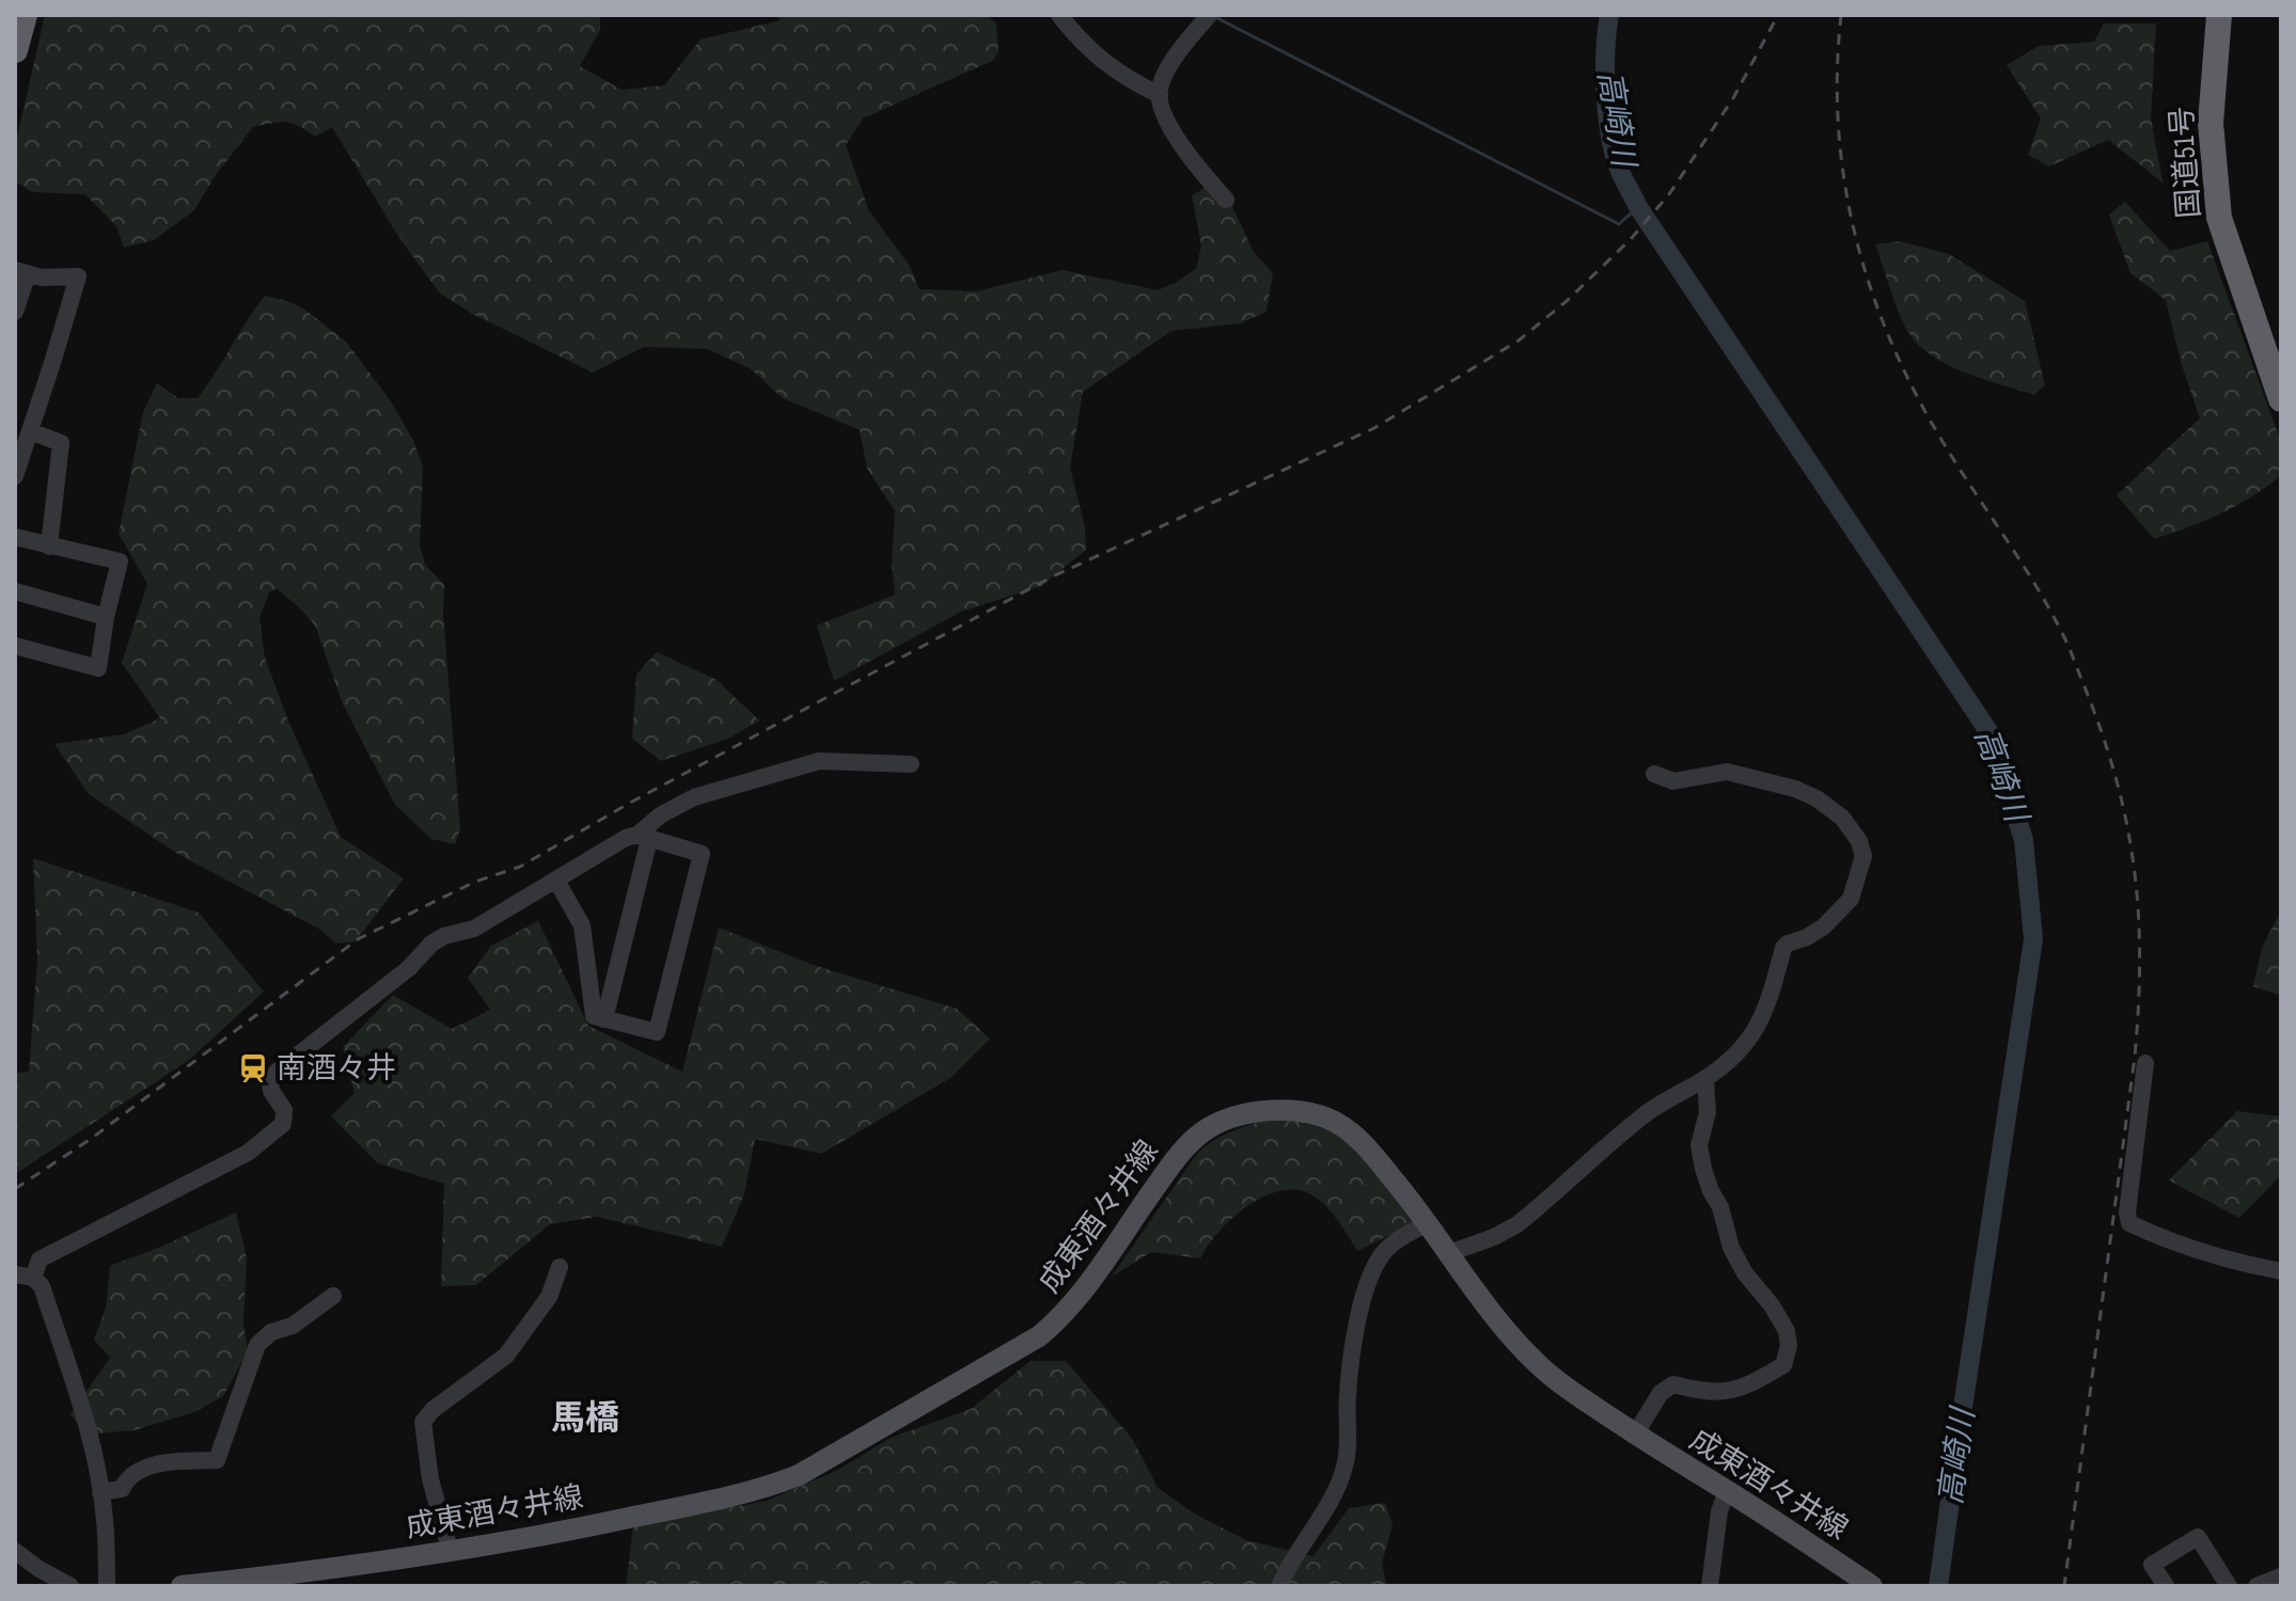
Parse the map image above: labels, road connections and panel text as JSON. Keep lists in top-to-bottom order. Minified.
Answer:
{"streets":{"highway":["国道51号"],"main road":["成東酒々井線"]},"districts":["馬橋"],"water":["高崎川"],"places":{"station":["南酒々井"]}}
